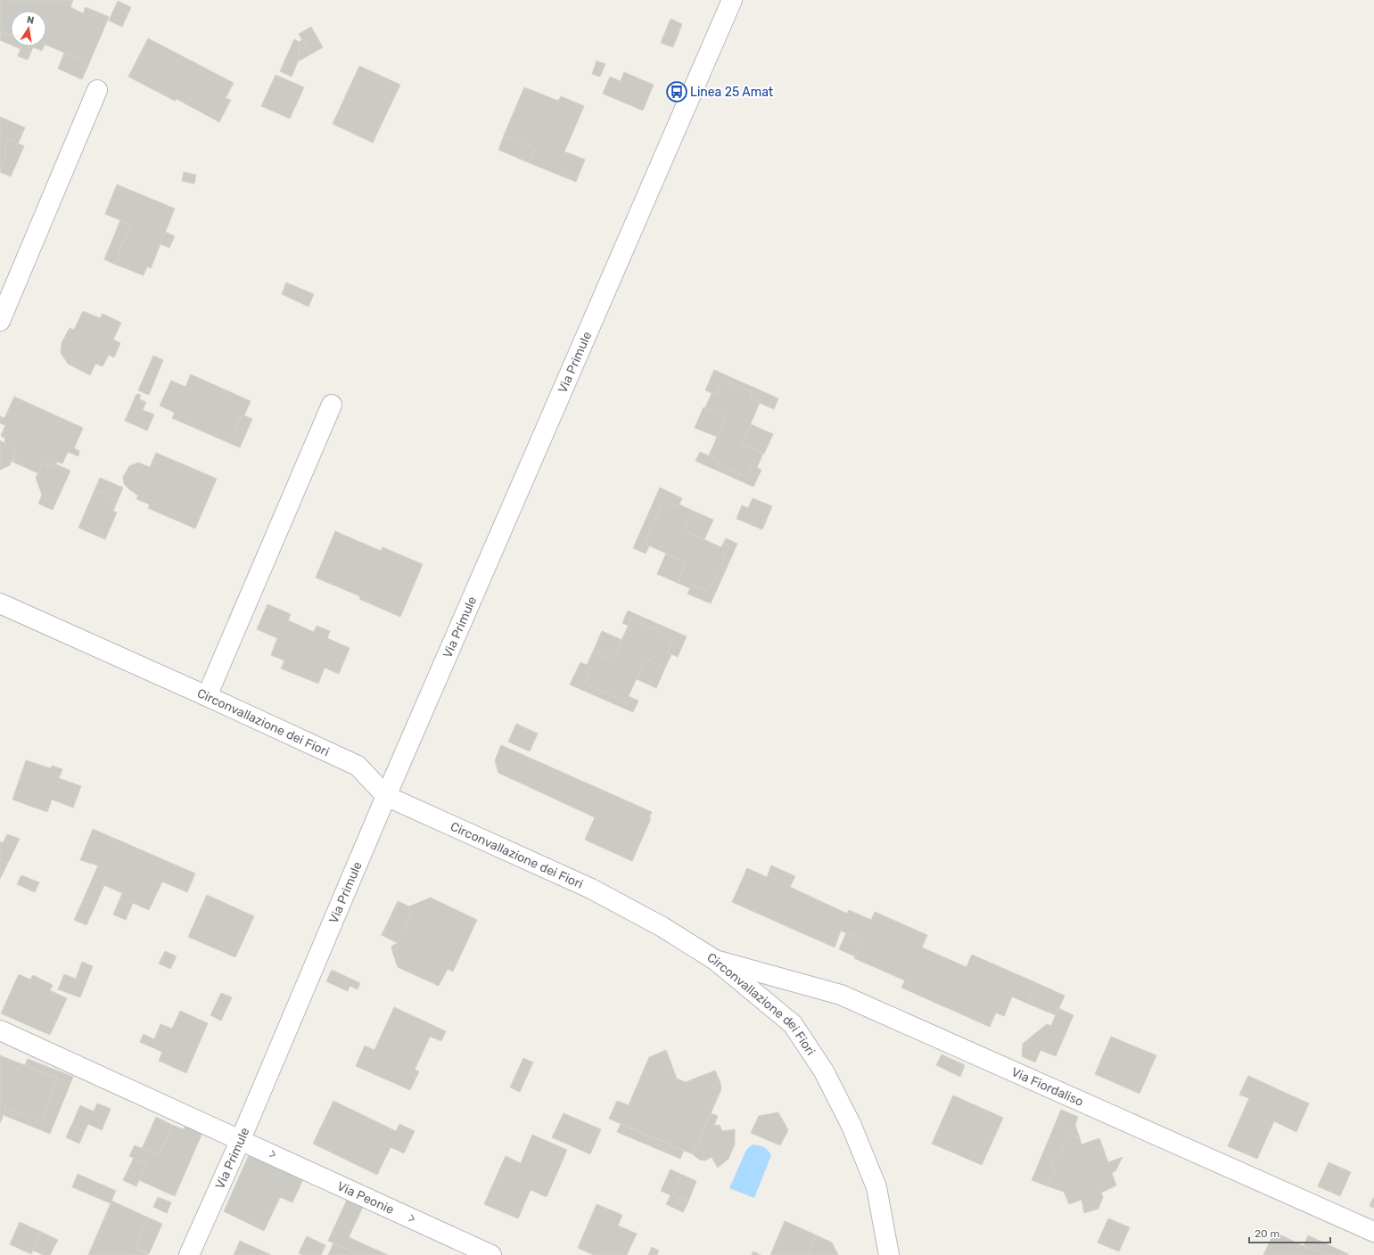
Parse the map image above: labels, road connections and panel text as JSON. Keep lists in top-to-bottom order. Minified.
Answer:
{"streets":{"street":["Via Primule","Circonvallazione dei Fiori","Via Fiordaliso","Via Peonie"]},"crossings":[["Via Primule","Circonvallazione dei Fiori"],["Via Primule","Via Peonie"],["Circonvallazione dei Fiori","Via Fiordaliso"]],"one_way":["Via Peonie"],"places":{"bus stop":["Linea 25 Amat"]},"scale_bar":"20 m","north":"top"}
